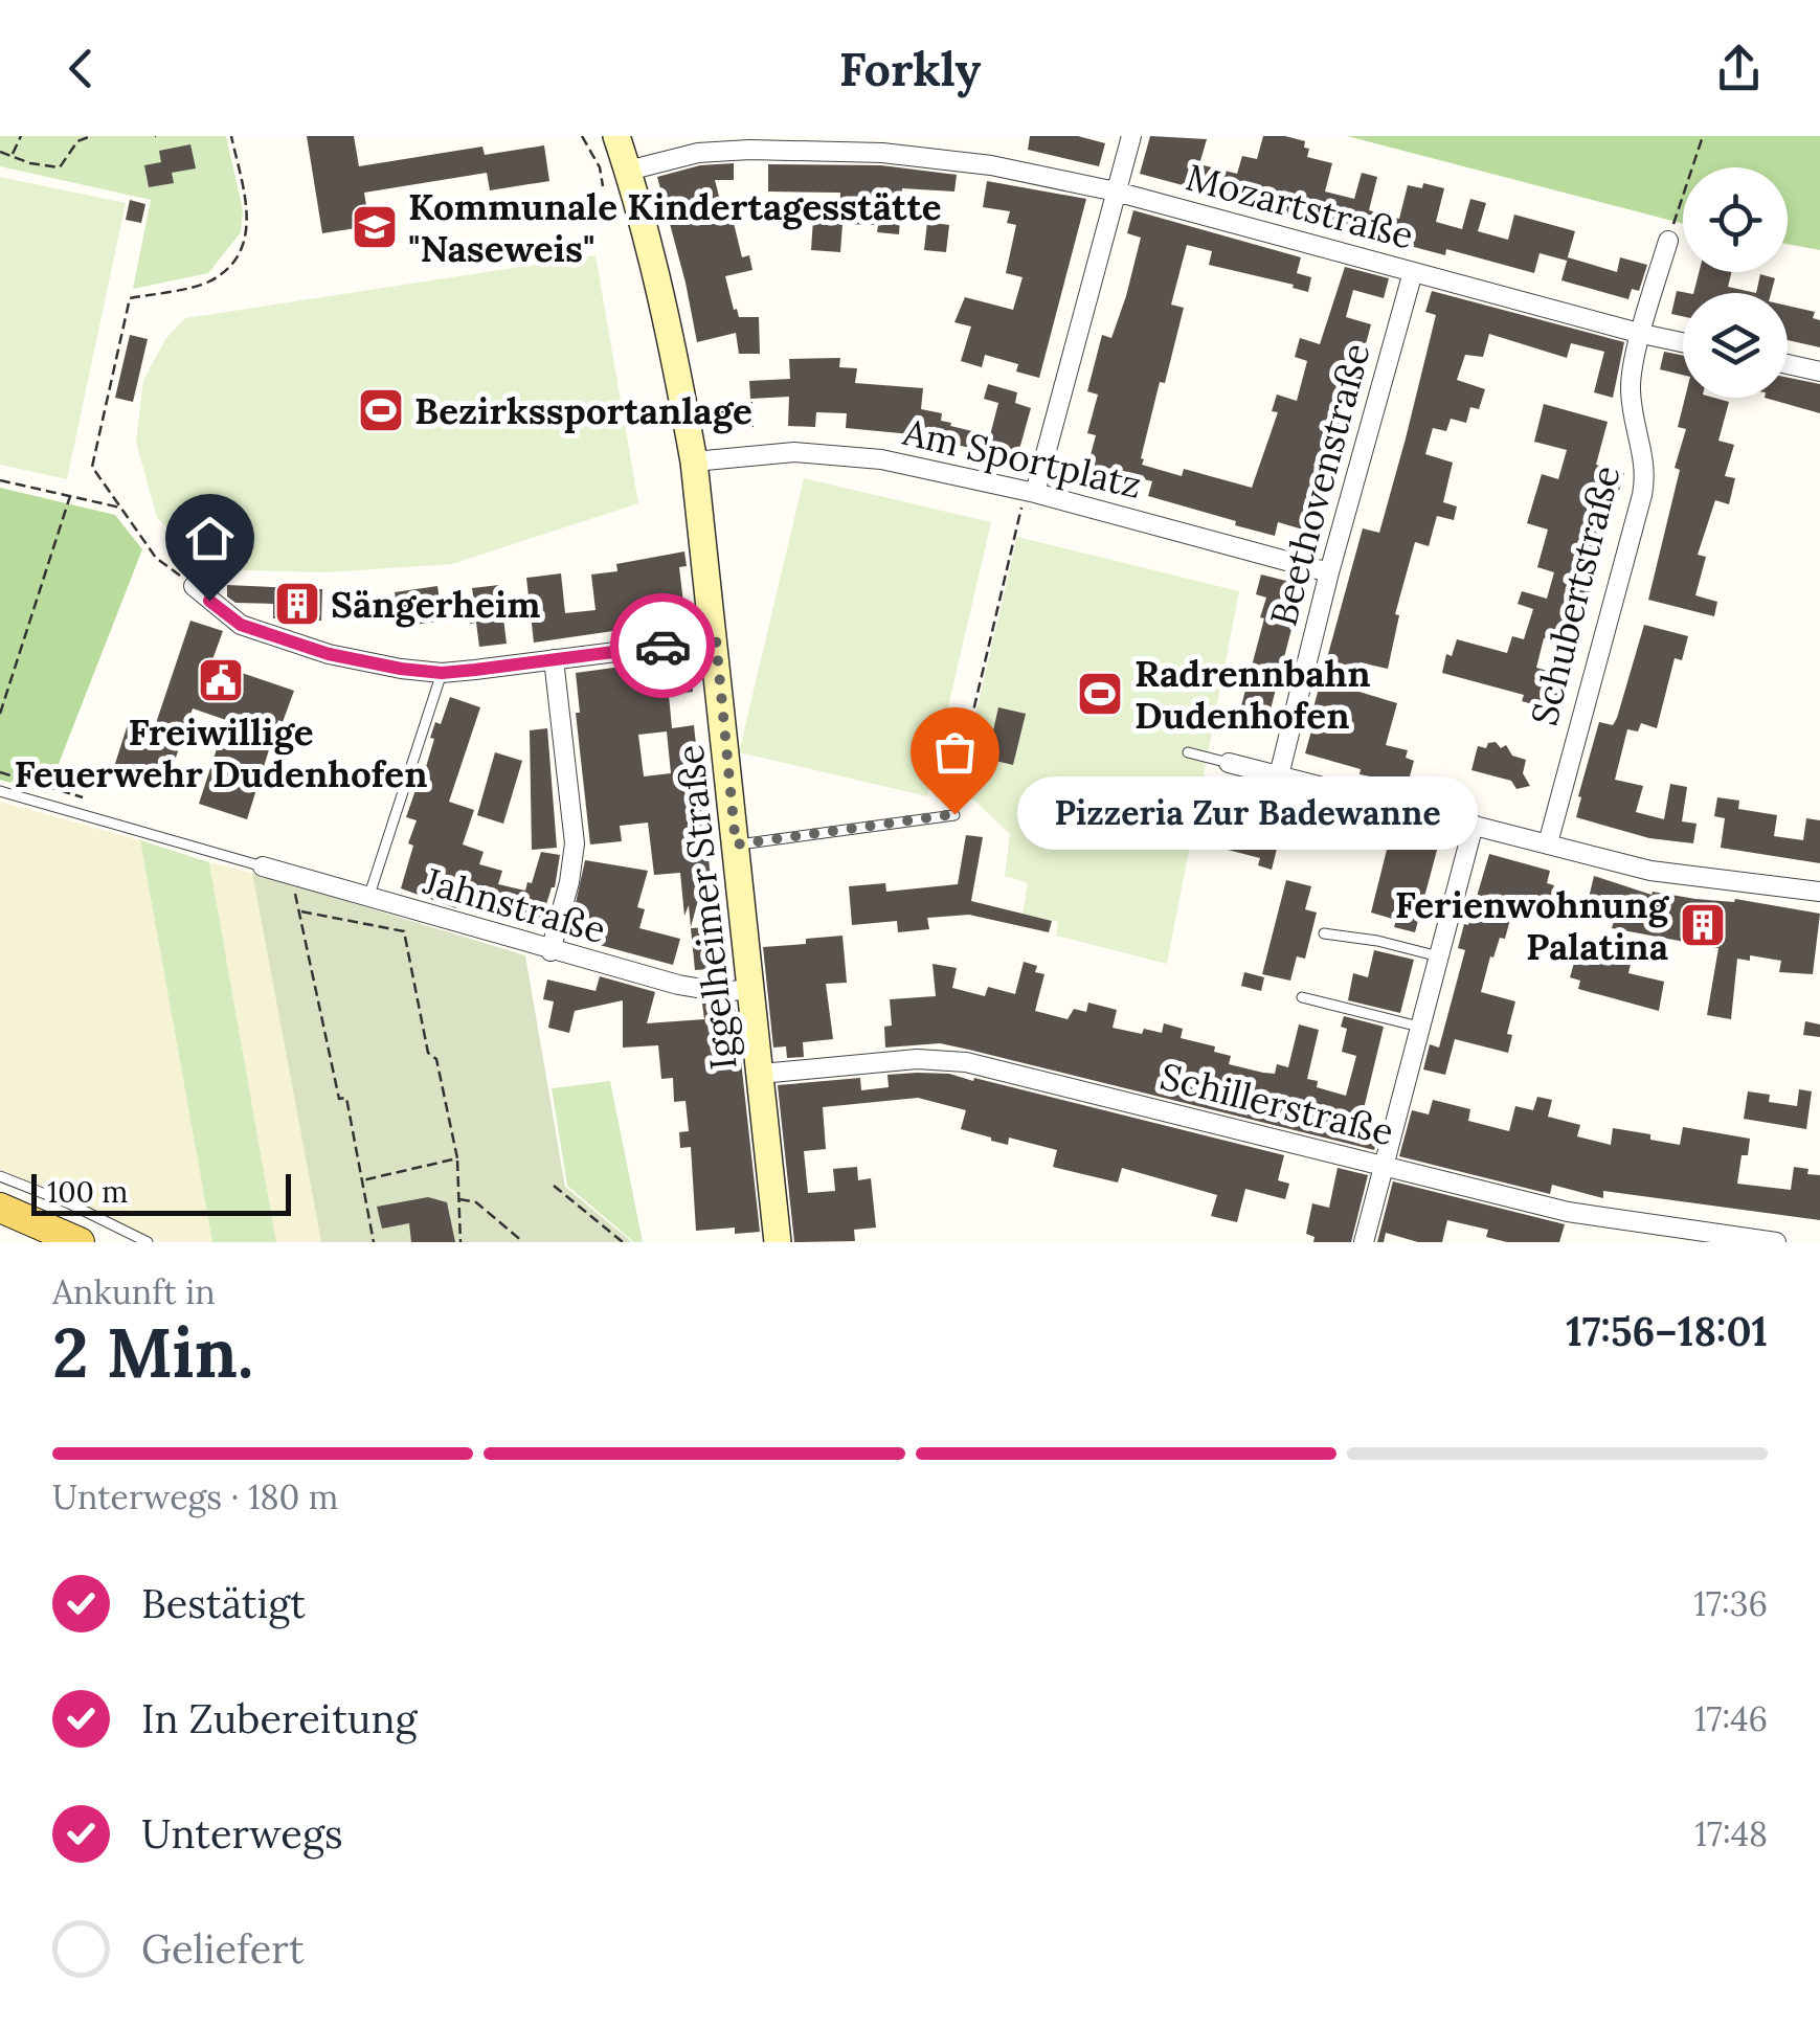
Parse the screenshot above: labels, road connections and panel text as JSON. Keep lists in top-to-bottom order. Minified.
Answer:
{"streets":{"street":["Mozartstraße","Am Sportplatz","Beethovenstraße","Schubertstraße","Jahnstraße","Iggelheimer Straße","Schillerstraße"]},"crossings":[["Mozartstraße","Beethovenstraße"],["Mozartstraße","Schubertstraße"],["Mozartstraße","Iggelheimer Straße"],["Am Sportplatz","Beethovenstraße"],["Am Sportplatz","Iggelheimer Straße"],["Jahnstraße","Iggelheimer Straße"],["Iggelheimer Straße","Schillerstraße"]],"places":{"school or university":["Kommunale Kindertagesstätte \"Naseweis\""],"sports":["Bezirkssportanlage","Radrennbahn Dudenhofen"],"building":["Sängerheim","Ferienwohnung Palatina"],"public building":["Freiwillige Feuerwehr Dudenhofen"],"other":["Pizzeria Zur Badewanne"]},"scale_bar":"100 m","page":{"header":"Forkly","bubble":"Pizzeria Zur Badewanne","scale":"100 m","heading":["2 Min.","Ankunft in","17:56–18:01"],"bar":"Unterwegs · 180 m","list":[["Bestätigt","17:36"],["In Zubereitung","17:46"],["Unterwegs","17:48"],"Geliefert"]}}
